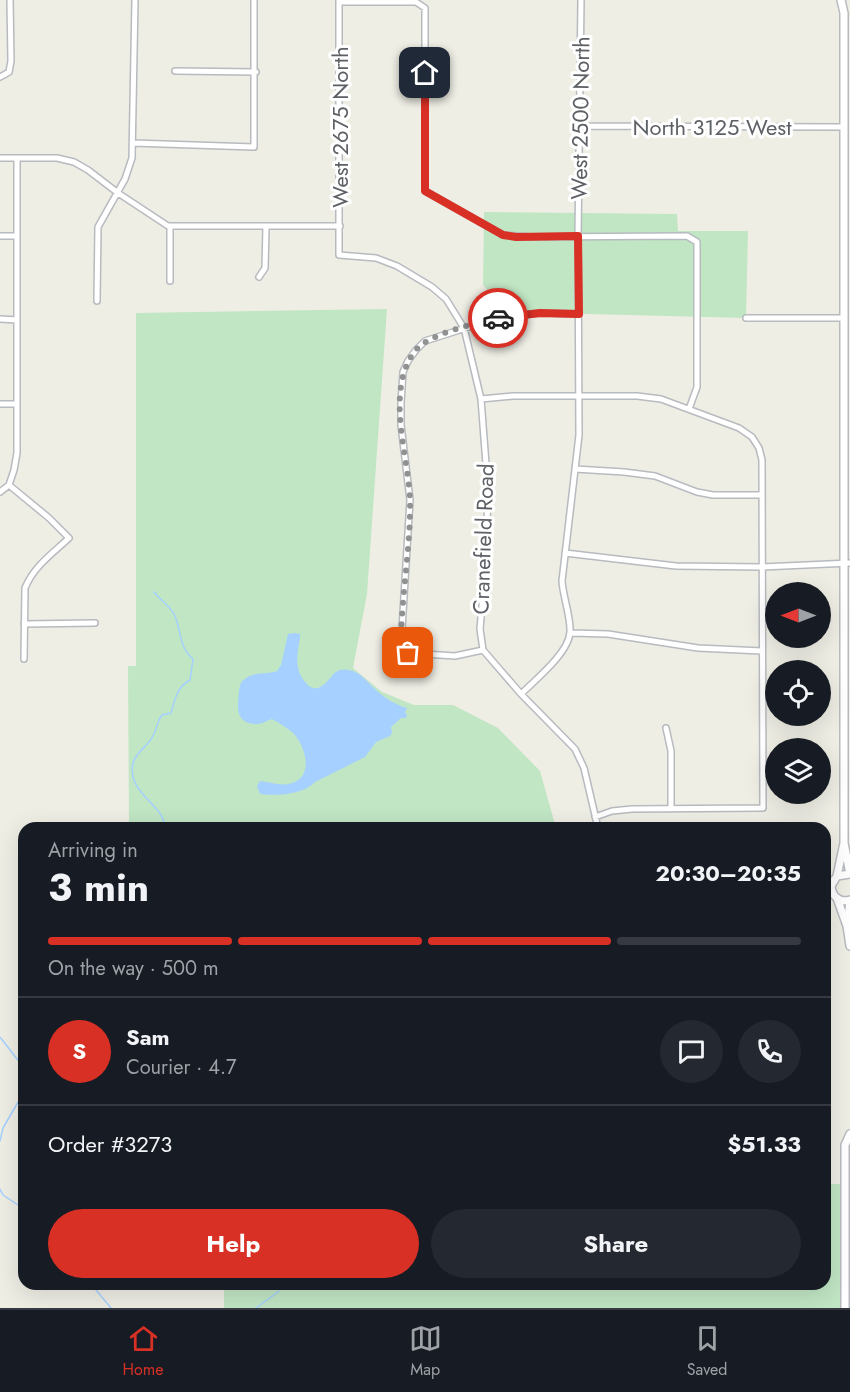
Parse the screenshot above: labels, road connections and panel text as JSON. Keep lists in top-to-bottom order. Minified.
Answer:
{"streets":{"street":["West 2500 North","West 2675 North","North 3125 West","Cranefield Road"]},"crossings":[["West 2500 North","North 3125 West"],["West 2675 North","Cranefield Road"]],"north":"left","page":{"heading":["3 min","Arriving in","20:30–20:35"],"panel":["Sam","Courier · 4.7","Order #3273","$51.33"],"bar":"On the way · 500 m","round":"S","buttons":["Help","Share"],"tabs":["Home","Map","Saved"]}}
